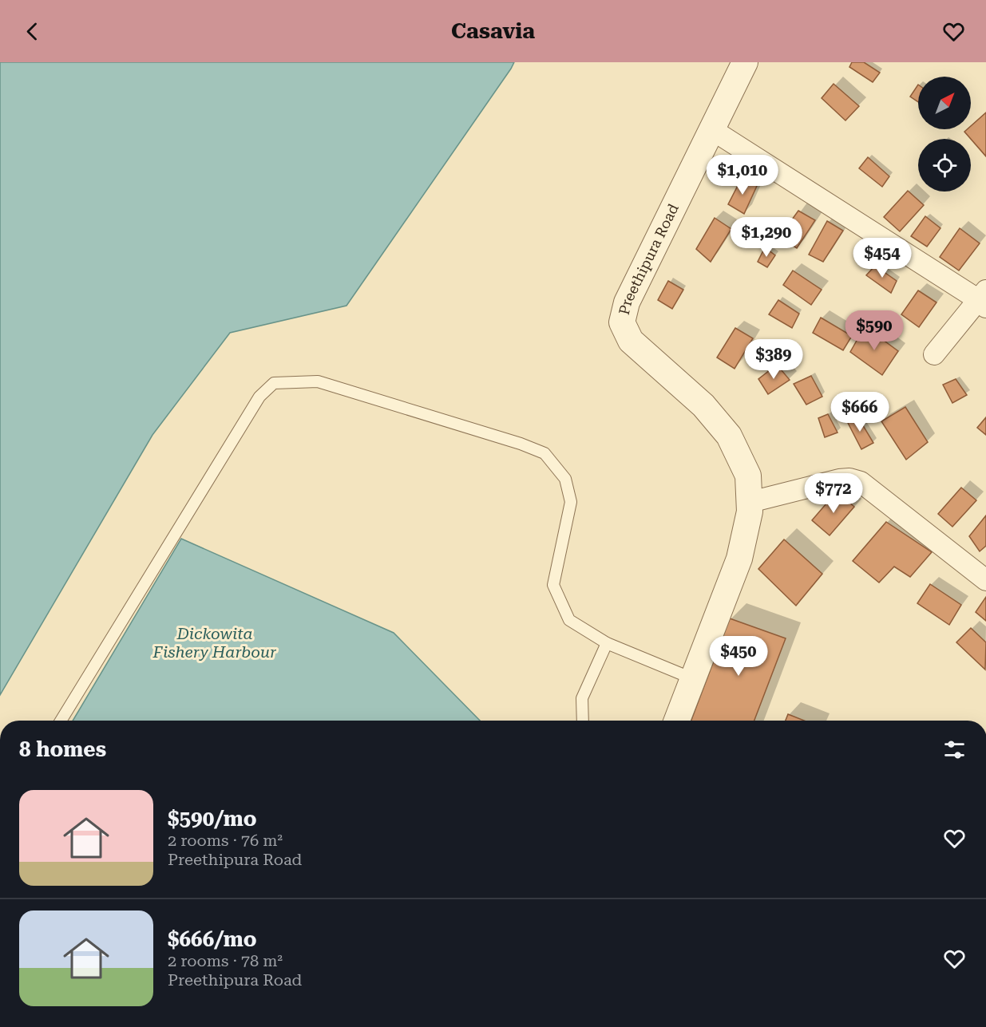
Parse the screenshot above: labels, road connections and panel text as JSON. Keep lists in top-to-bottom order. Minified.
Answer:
{"streets":{"street":["Preethipura Road"]},"water":["Dickowita Fishery Harbour"],"north":"top right","page":{"header":"Casavia","price":["$1,010","$1,290","$454","$590","$389","$666","$772","$450"],"heading":"8 homes","list":[{"name":"$590/mo","note":"2 rooms · 76 m² · Preethipura Road"},{"name":"$666/mo","note":"2 rooms · 78 m² · Preethipura Road"}]}}
